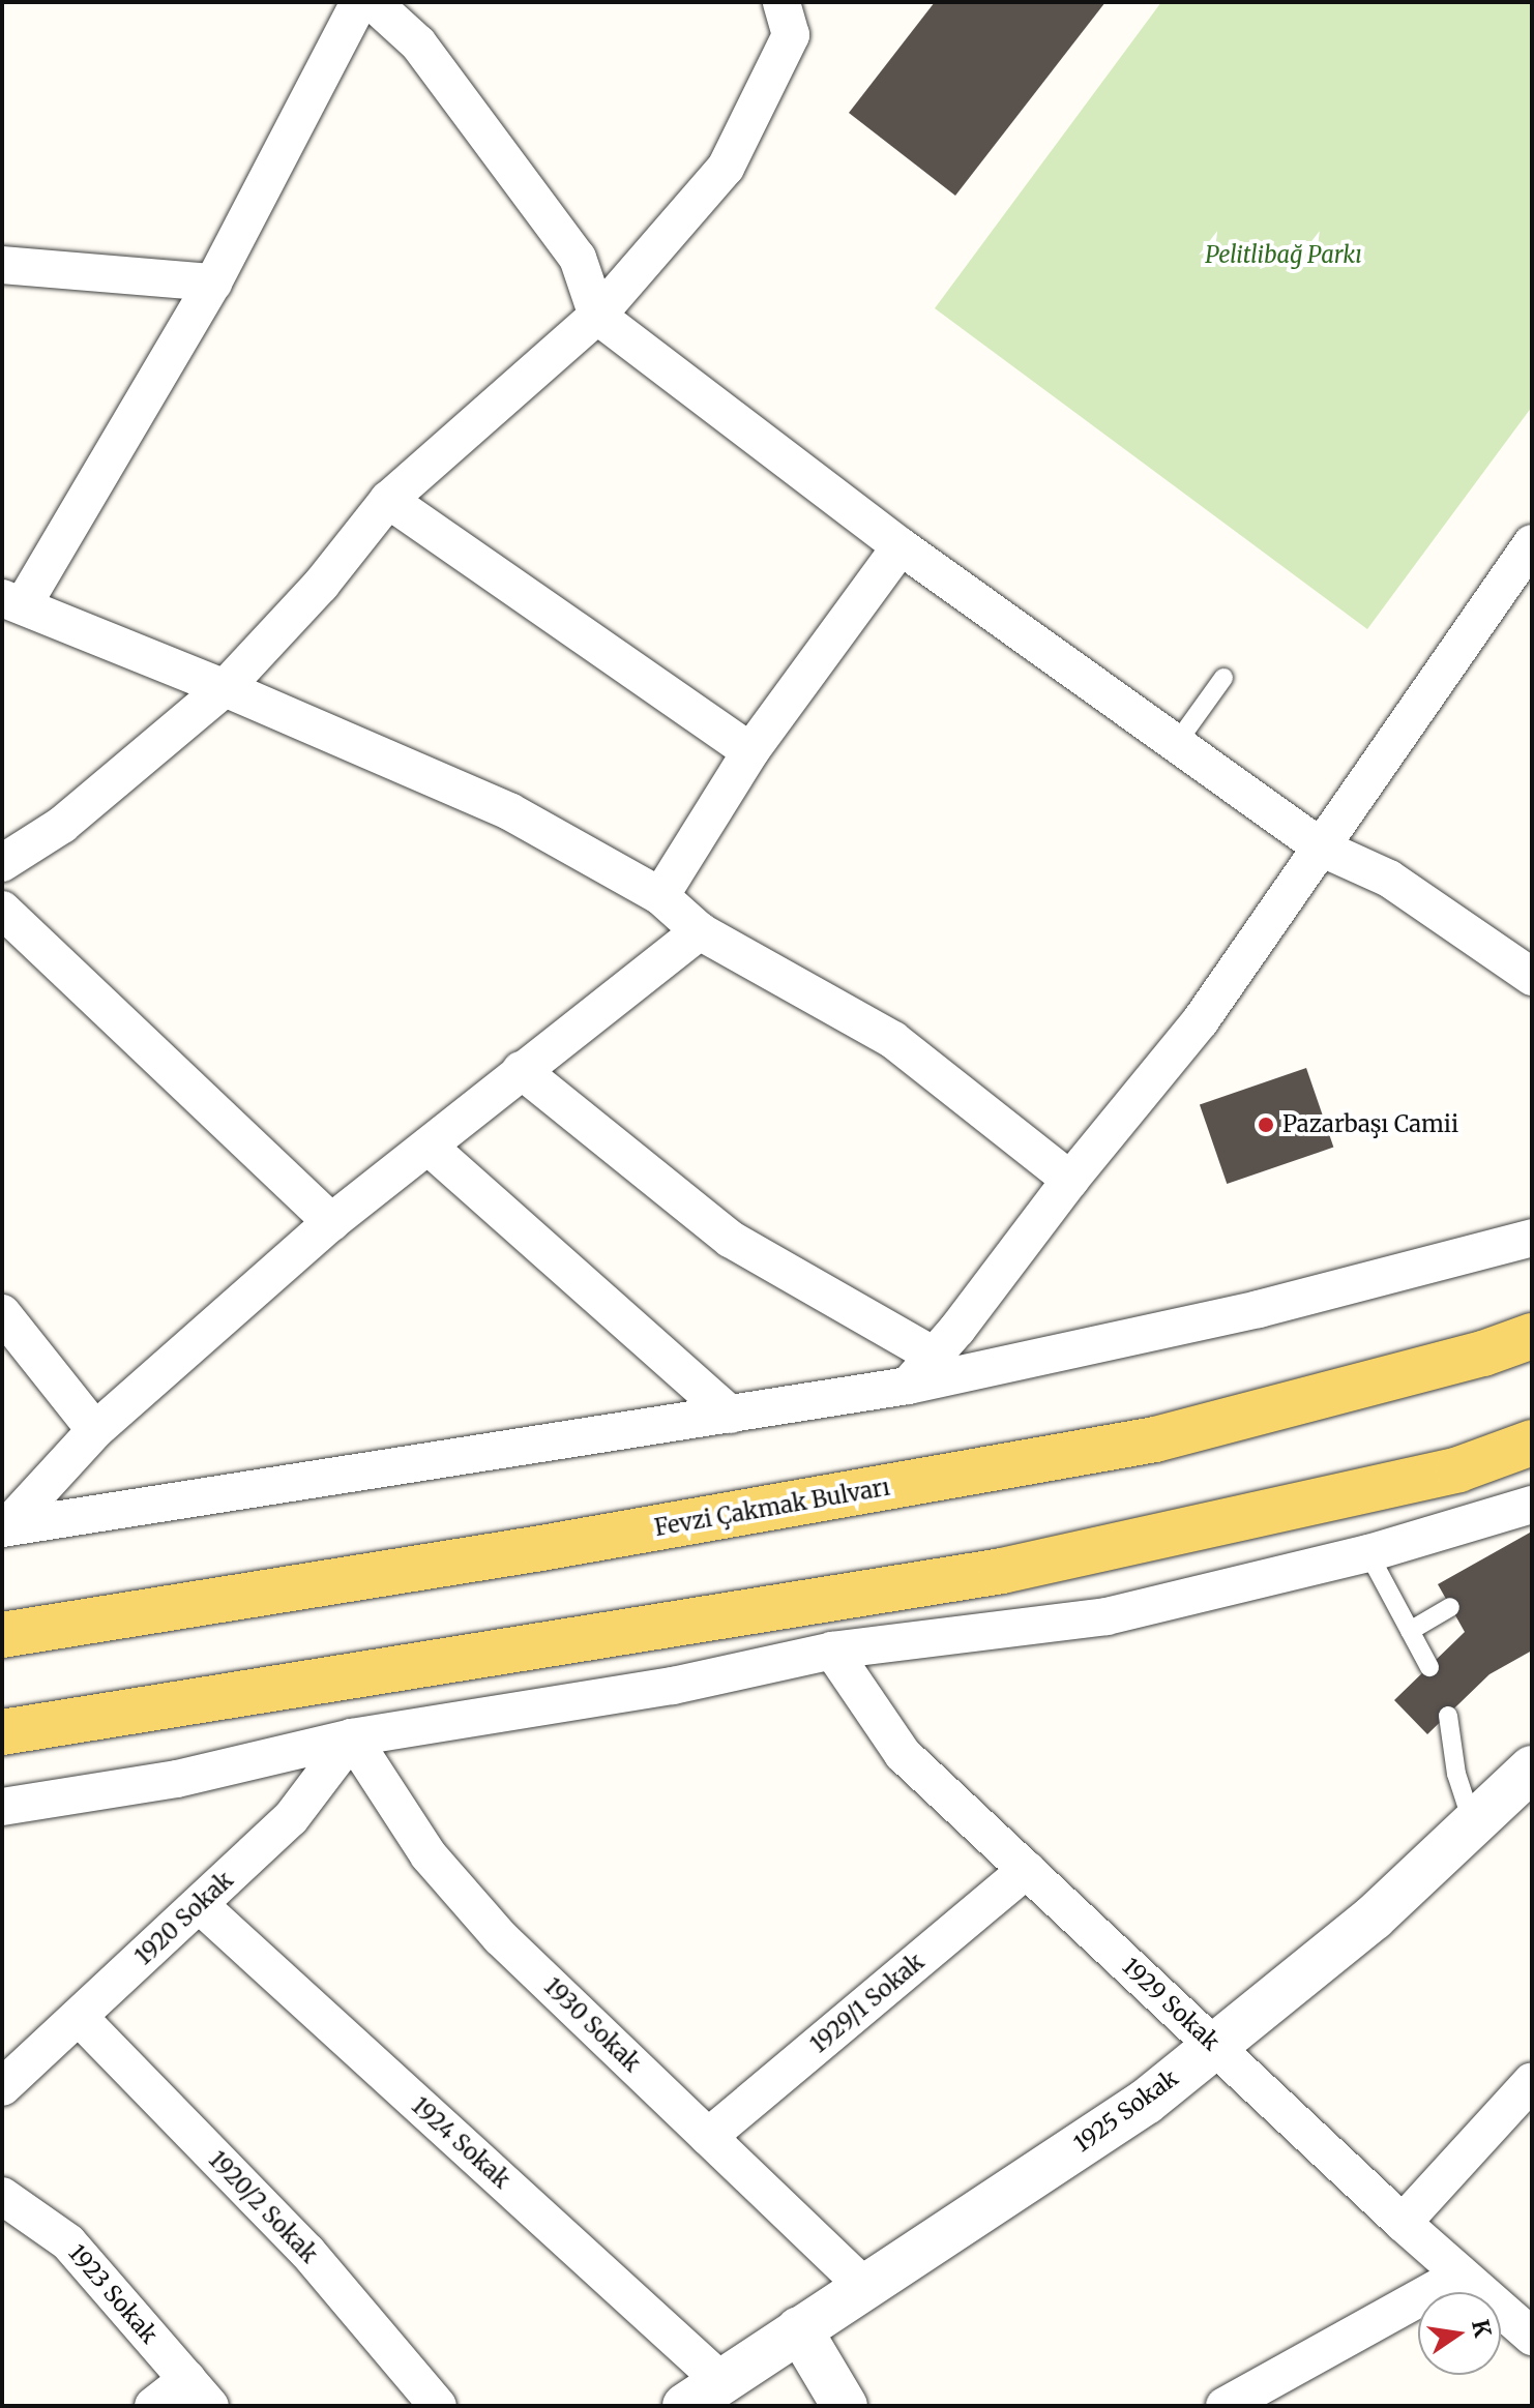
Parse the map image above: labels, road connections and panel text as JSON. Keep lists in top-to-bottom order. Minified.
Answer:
{"streets":{"main road":["Fevzi Çakmak Bulvarı"],"street":["1920 Sokak","1929/1 Sokak","1929 Sokak","1930 Sokak","1925 Sokak","1924 Sokak","1920/2 Sokak","1923 Sokak"]},"crossings":[["1920 Sokak","1930 Sokak"],["1920 Sokak","1924 Sokak"],["1920 Sokak","1920/2 Sokak"],["1929/1 Sokak","1929 Sokak"],["1929/1 Sokak","1930 Sokak"],["1929 Sokak","1925 Sokak"],["1930 Sokak","1925 Sokak"],["1925 Sokak","1924 Sokak"]],"parks":["Pelitlibağ Parkı"],"places":["Pazarbaşı Camii"],"north":"right"}
